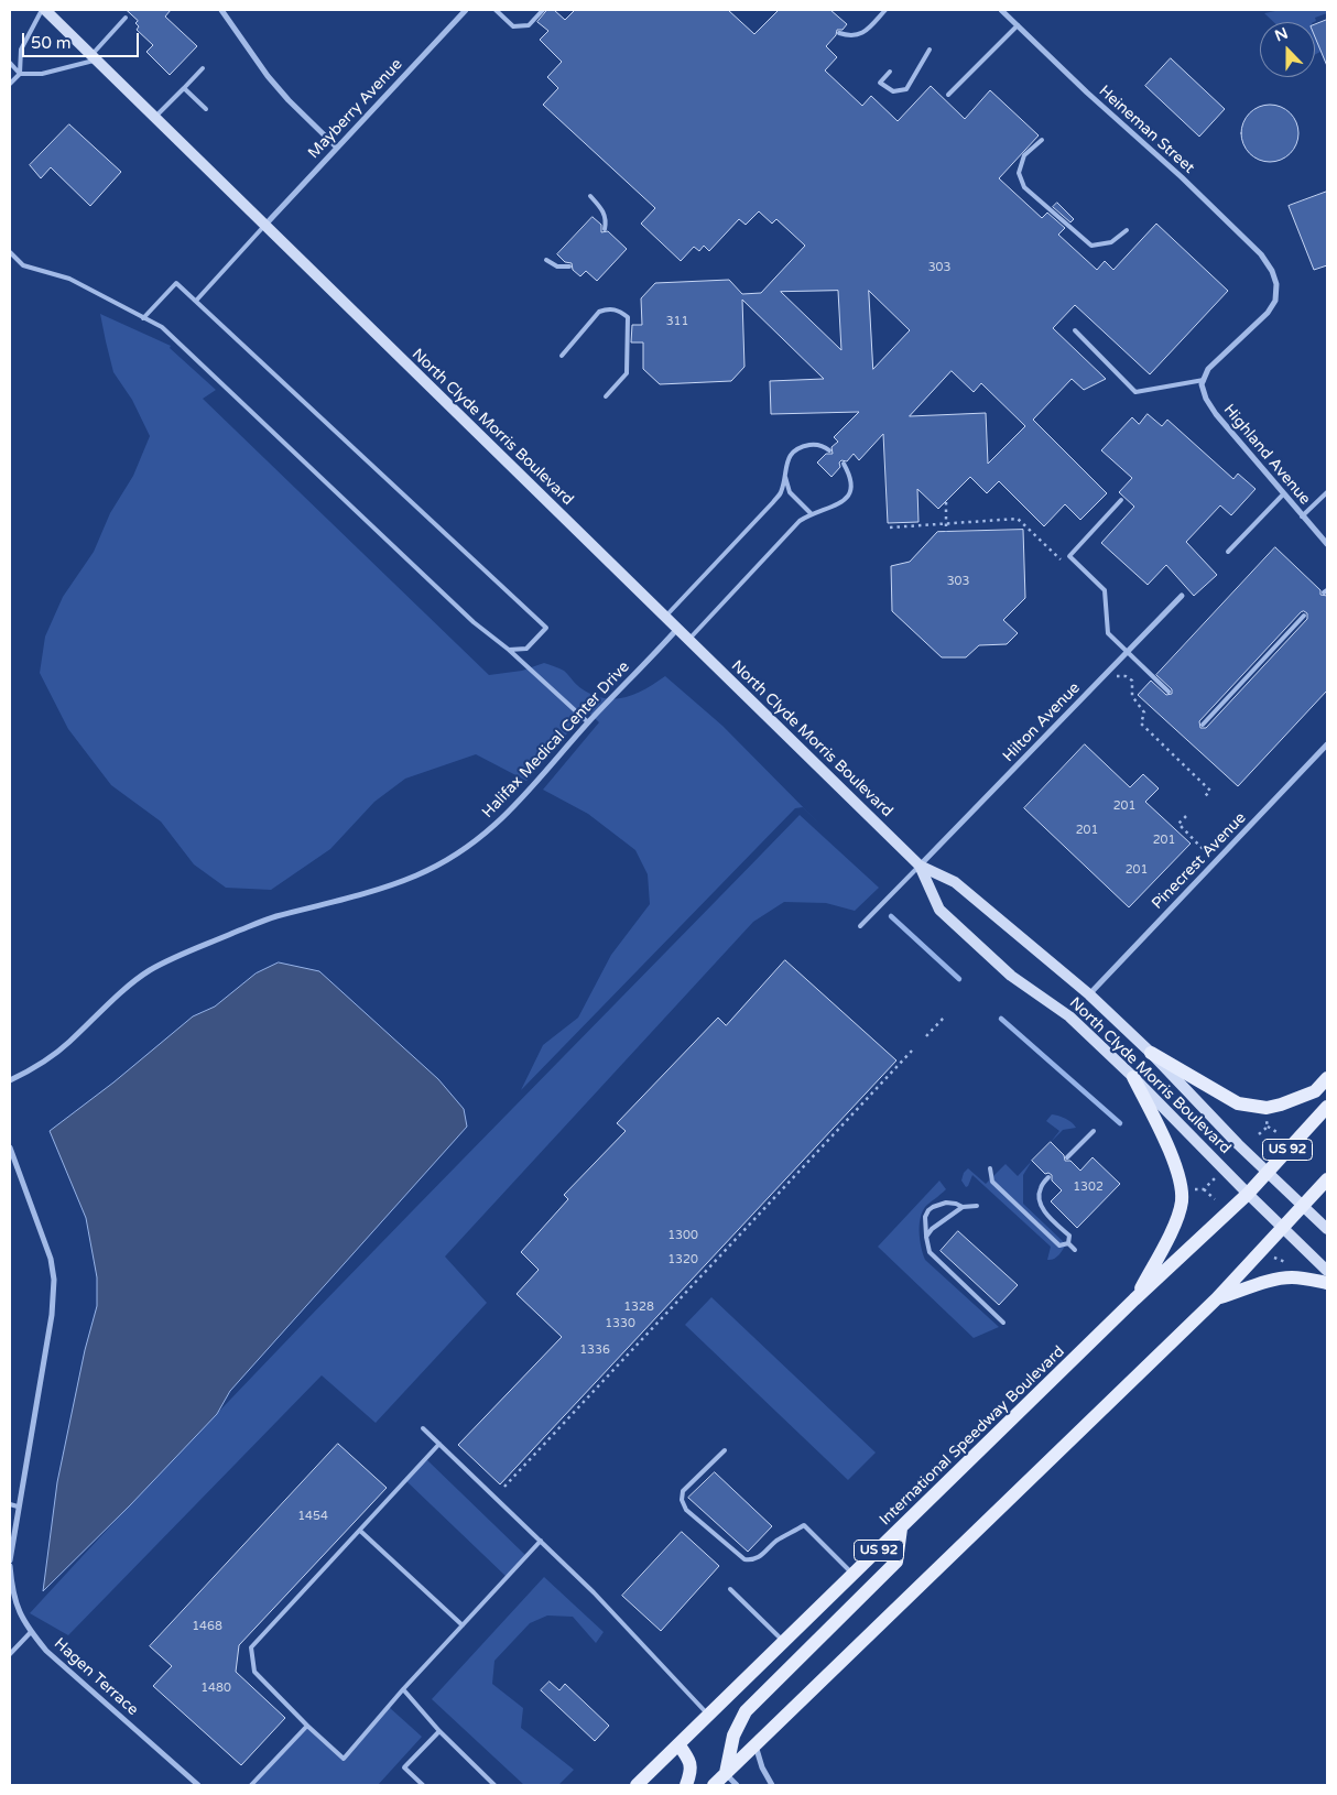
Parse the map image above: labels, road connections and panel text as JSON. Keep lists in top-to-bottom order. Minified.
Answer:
{"streets":{"main road":["North Clyde Morris Boulevard","US 92","International Speedway Boulevard"],"street":["Mayberry Avenue","Heineman Street","Highland Avenue","Hilton Avenue","Halifax Medical Center Drive","Pinecrest Avenue","Hagen Terrace"]},"crossings":[["Mayberry Avenue","North Clyde Morris Boulevard"],["Heineman Street","Highland Avenue"],["North Clyde Morris Boulevard","Hilton Avenue"],["North Clyde Morris Boulevard","Halifax Medical Center Drive"],["North Clyde Morris Boulevard","Pinecrest Avenue"],["North Clyde Morris Boulevard","International Speedway Boulevard"]],"house_numbers":["303","311","303","201","201","201","201","1302","1300","1320","1328","1330","1336","1454","1468","1480"],"scale_bar":"50 m","north":"top"}
